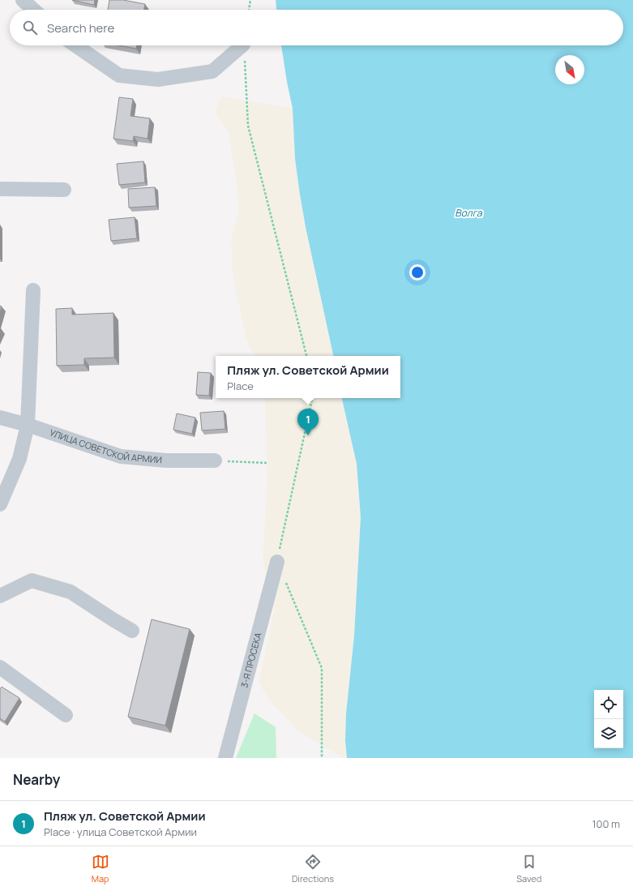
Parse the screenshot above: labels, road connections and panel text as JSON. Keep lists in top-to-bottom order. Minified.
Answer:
{"streets":{"street":["УЛИЦА СОВЕТСКОЙ АРМИИ","3-Я ПРОСЕКА"]},"water":["Волга"],"north":"bottom right","page":{"search":"Search here","popup":["Пляж ул. Советской Армии","Place"],"pins":"1","heading":"Nearby","list":[{"mark":"1","name":"Пляж ул. Советской Армии","note":"Place · улица Советской Армии","value":"100 m"}],"nav":["Map","Directions","Saved"]}}
